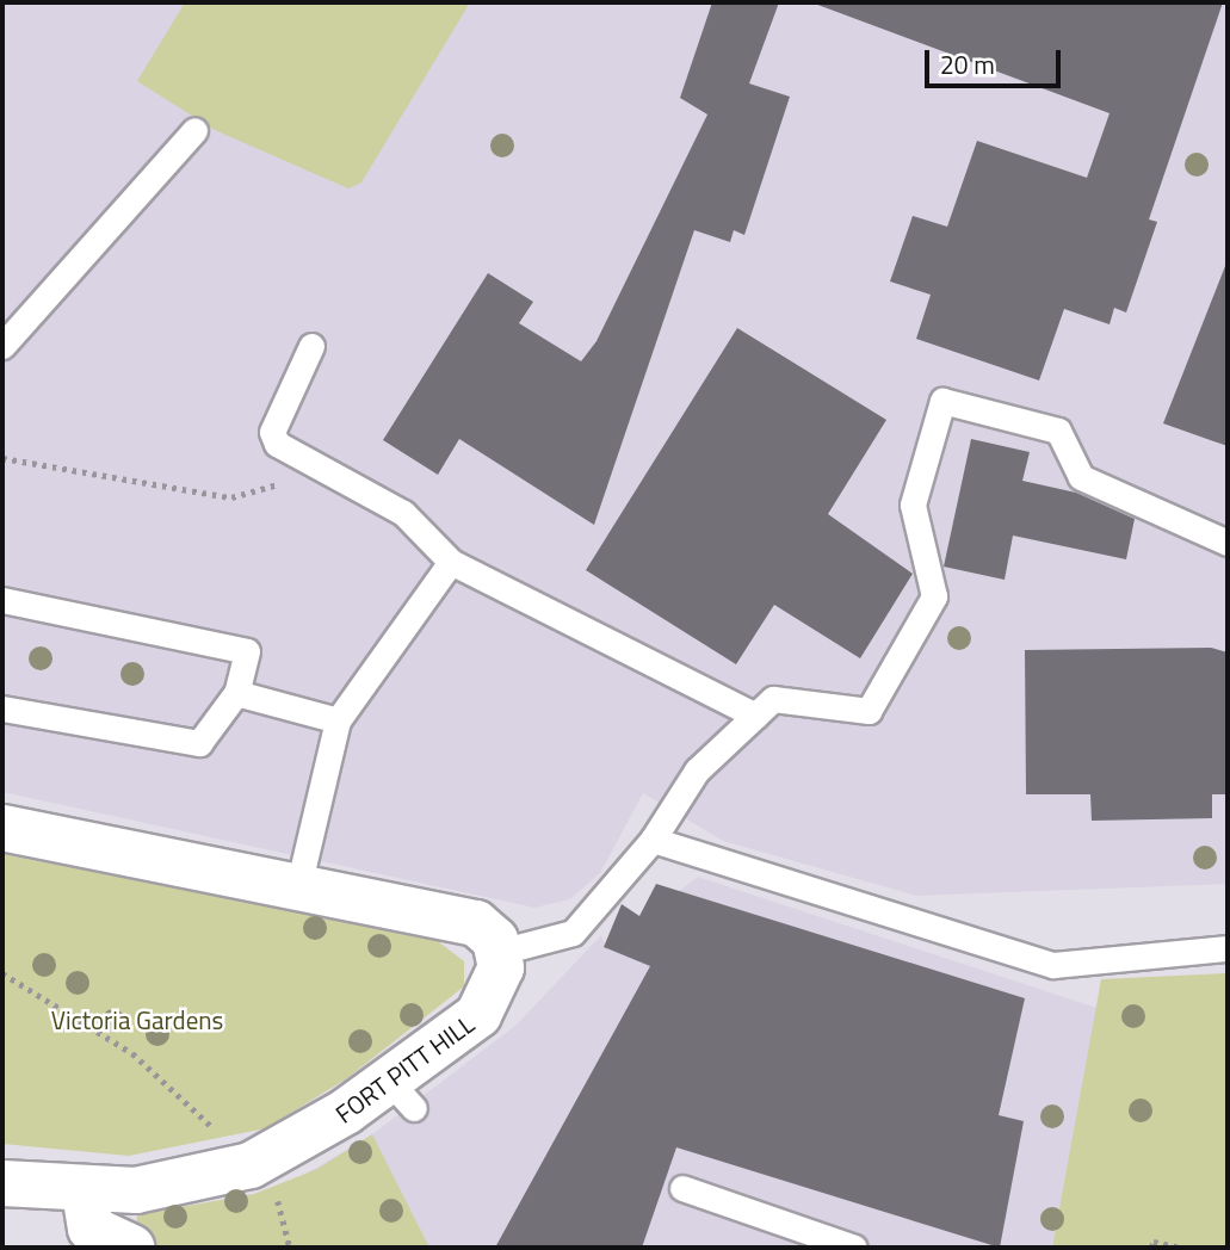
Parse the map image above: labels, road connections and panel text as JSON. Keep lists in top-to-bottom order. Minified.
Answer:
{"streets":{"street":["FORT PITT HILL"]},"parks":["Victoria Gardens"],"scale_bar":"20 m"}
